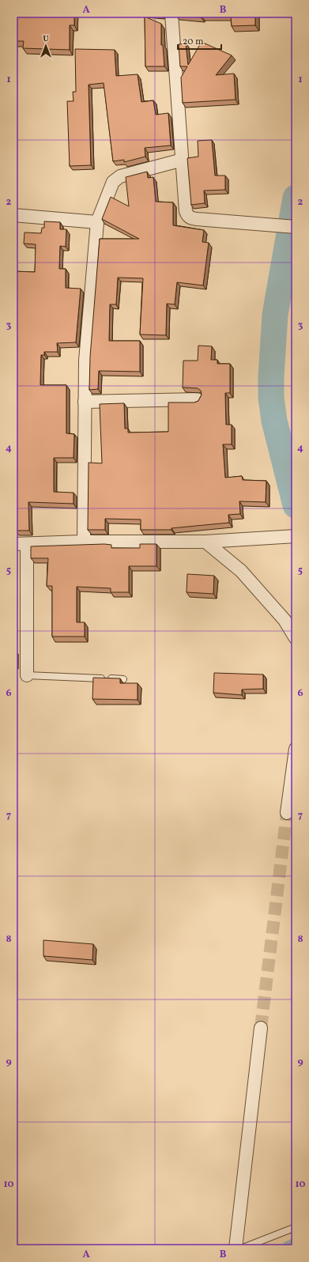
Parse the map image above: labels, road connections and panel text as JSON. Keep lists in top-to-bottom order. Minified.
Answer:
{"scale_bar":"20 m","north":"top","grid":{"columns":["A","B"],"rows":["1","2","3","4","5","6","7","8","9","10"]}}
